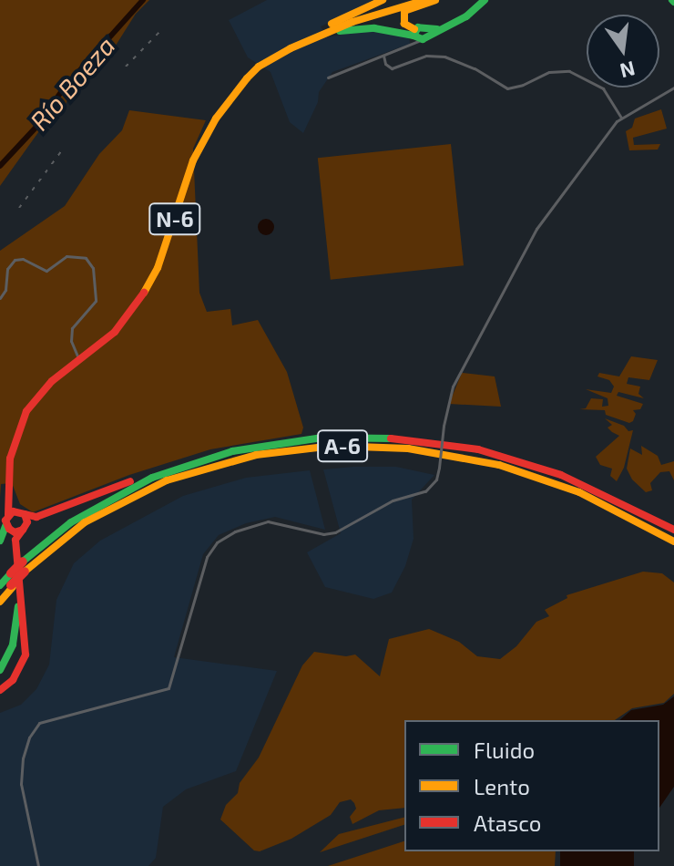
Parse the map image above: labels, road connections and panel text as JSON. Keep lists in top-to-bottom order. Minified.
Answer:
{"streets":{"main road":["N-6","A-6"]},"water":["Río Boeza"],"legend":["Fluido","Lento","Atasco"],"north":"bottom"}
